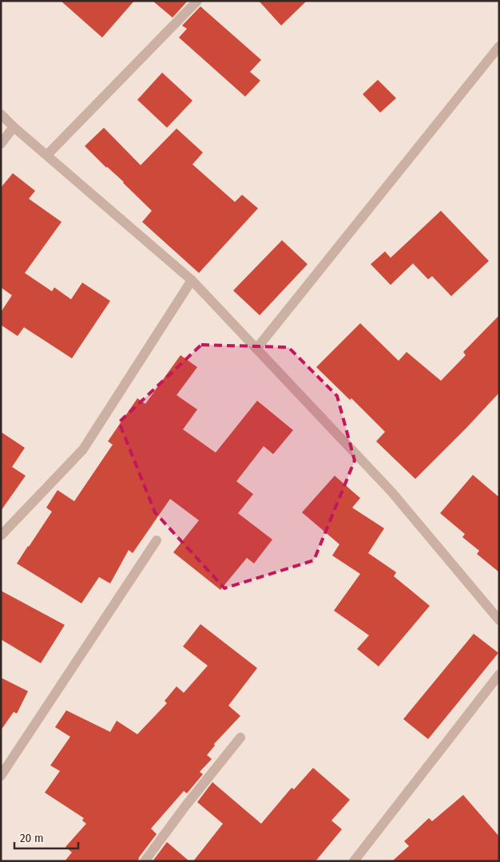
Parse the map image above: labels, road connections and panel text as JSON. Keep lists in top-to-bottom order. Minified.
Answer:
{"scale_bar":"20 m"}
